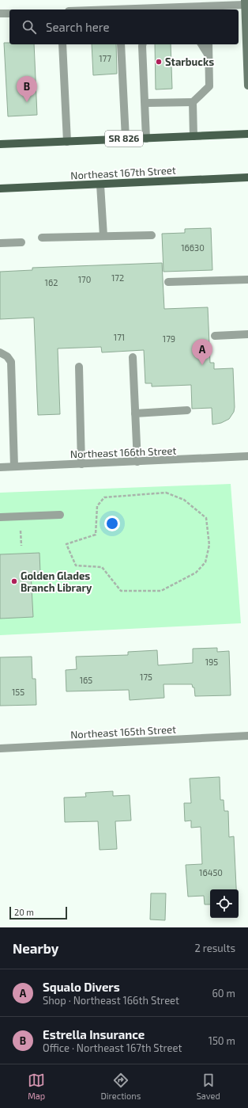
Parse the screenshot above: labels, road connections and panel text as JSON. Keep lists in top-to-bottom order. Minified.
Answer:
{"streets":{"main road":["SR 826","Northeast 167th Street"],"street":["Northeast 166th Street","Northeast 165th Street"]},"places":["Starbucks","Golden Glades Branch Library"],"house_numbers":["177","16630","172","170","162","171","179","195","175","165","155","16450"],"scale_bar":"20 m","page":{"search":"Search here","pins":["B","A"],"scale":"20 m","heading":["Nearby","2 results"],"list":[{"mark":"A","name":"Squalo Divers","note":"Shop · Northeast 166th Street","value":"60 m"},{"mark":"B","name":"Estrella Insurance","note":"Office · Northeast 167th Street","value":"150 m"}],"nav":["Map","Directions","Saved"]}}
